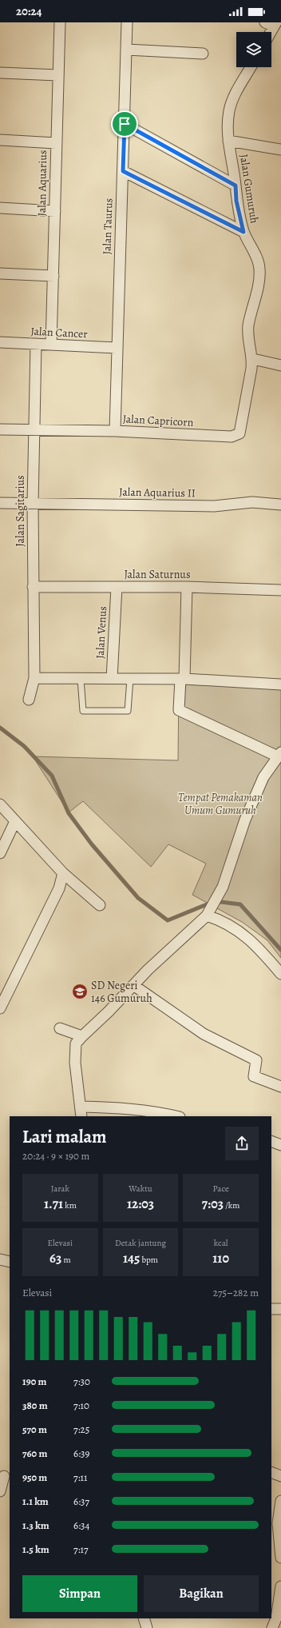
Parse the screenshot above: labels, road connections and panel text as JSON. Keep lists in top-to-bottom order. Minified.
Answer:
{"streets":{"street":["Jalan Aquarius","Jalan Gumuruh","Jalan Taurus","Jalan Cancer","Jalan Capricorn","Jalan Aquarius II","Jalan Sagitarius","Jalan Saturnus","Jalan Venus"]},"crossings":[["Jalan Aquarius","Jalan Cancer"],["Jalan Gumuruh","Jalan Capricorn"],["Jalan Taurus","Jalan Cancer"],["Jalan Taurus","Jalan Capricorn"],["Jalan Cancer","Jalan Sagitarius"],["Jalan Capricorn","Jalan Sagitarius"],["Jalan Aquarius II","Jalan Sagitarius"],["Jalan Sagitarius","Jalan Saturnus"],["Jalan Saturnus","Jalan Venus"]],"parks":["Tempat Pemakaman Umum Gumuruh"],"places":{"school or university":["SD Negeri 146 Gumuruh"]},"page":{"status":"20:24","heading":["Lari malam","20:24 · 9 × 190 m"],"stats":[["Jarak","1.71 km"],["Waktu","12:03"],["Pace","7:03 /km"],["Elevasi","63 m"],["Detak jantung","145 bpm"],["kcal","110"]],"chart":["Elevasi","275–282 m"],"list":[{"name":"190 m","note":"7:30"},{"name":"380 m","note":"7:10"},{"name":"570 m","note":"7:25"},{"name":"760 m","note":"6:39"},{"name":"950 m","note":"7:11"},{"name":"1.1 km","note":"6:37"},{"name":"1.3 km","note":"6:34"},{"name":"1.5 km","note":"7:17"}],"buttons":["Simpan","Bagikan"]}}
